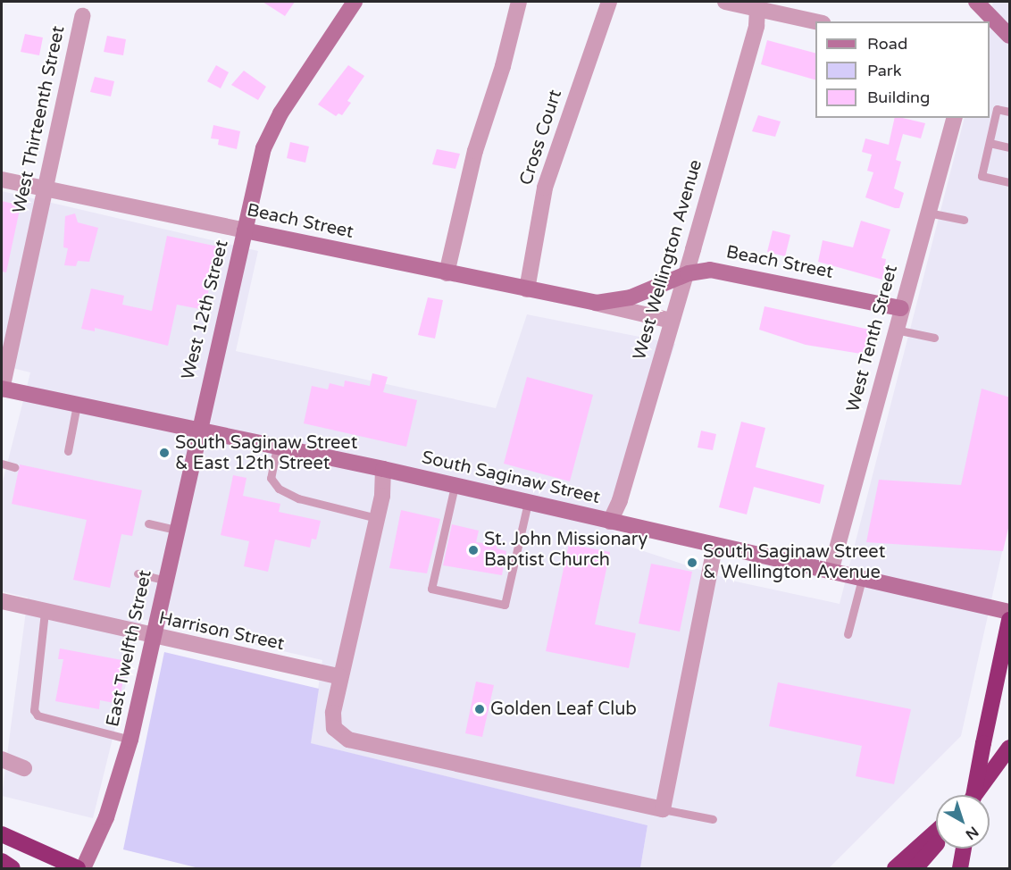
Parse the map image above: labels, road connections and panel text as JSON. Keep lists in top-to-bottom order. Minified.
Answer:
{"streets":{"street":["West Thirteenth Street","Cross Court","Beach Street","West Wellington Avenue","West 12th Street","West Tenth Street","South Saginaw Street","Harrison Street","East Twelfth Street"]},"crossings":[["West Thirteenth Street","Beach Street"],["West Thirteenth Street","South Saginaw Street"],["Cross Court","Beach Street"],["Beach Street","West Wellington Avenue"],["Beach Street","West 12th Street"],["Beach Street","West Tenth Street"],["West Wellington Avenue","South Saginaw Street"],["West 12th Street","South Saginaw Street"],["West 12th Street","East Twelfth Street"],["West Tenth Street","South Saginaw Street"],["South Saginaw Street","East Twelfth Street"],["Harrison Street","East Twelfth Street"]],"places":["South Saginaw Street & East 12th Street","St. John Missionary Baptist Church","South Saginaw Street & Wellington Avenue","Golden Leaf Club"],"legend":["Road","Park","Building"],"north":"bottom right"}
